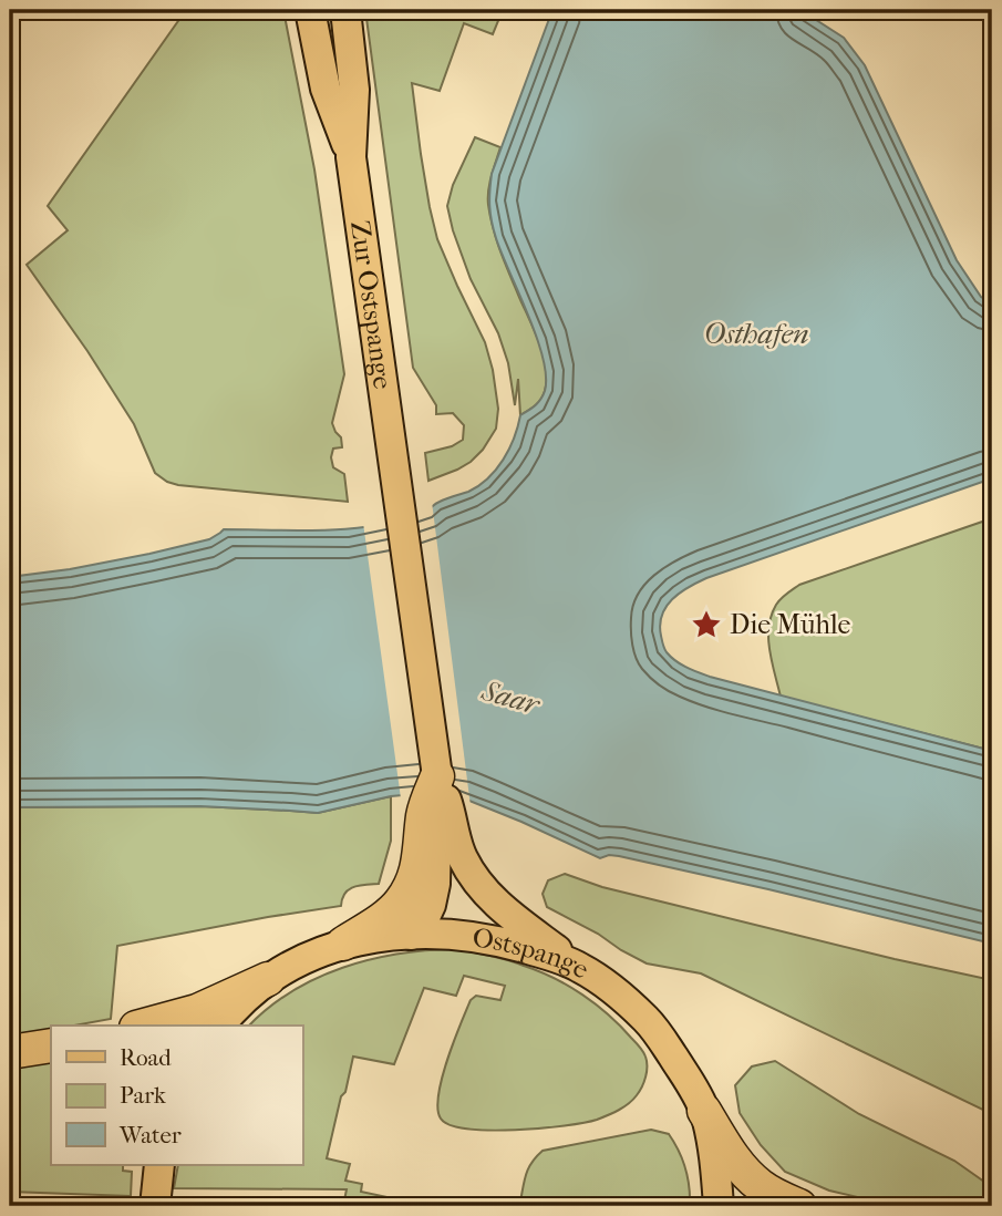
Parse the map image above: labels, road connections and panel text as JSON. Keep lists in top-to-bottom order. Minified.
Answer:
{"streets":{"main road":["Zur Ostspange","Ostspange"]},"water":["Osthafen","Saar"],"places":{"place":["Die Mühle"]},"legend":["Road","Park","Water"]}
